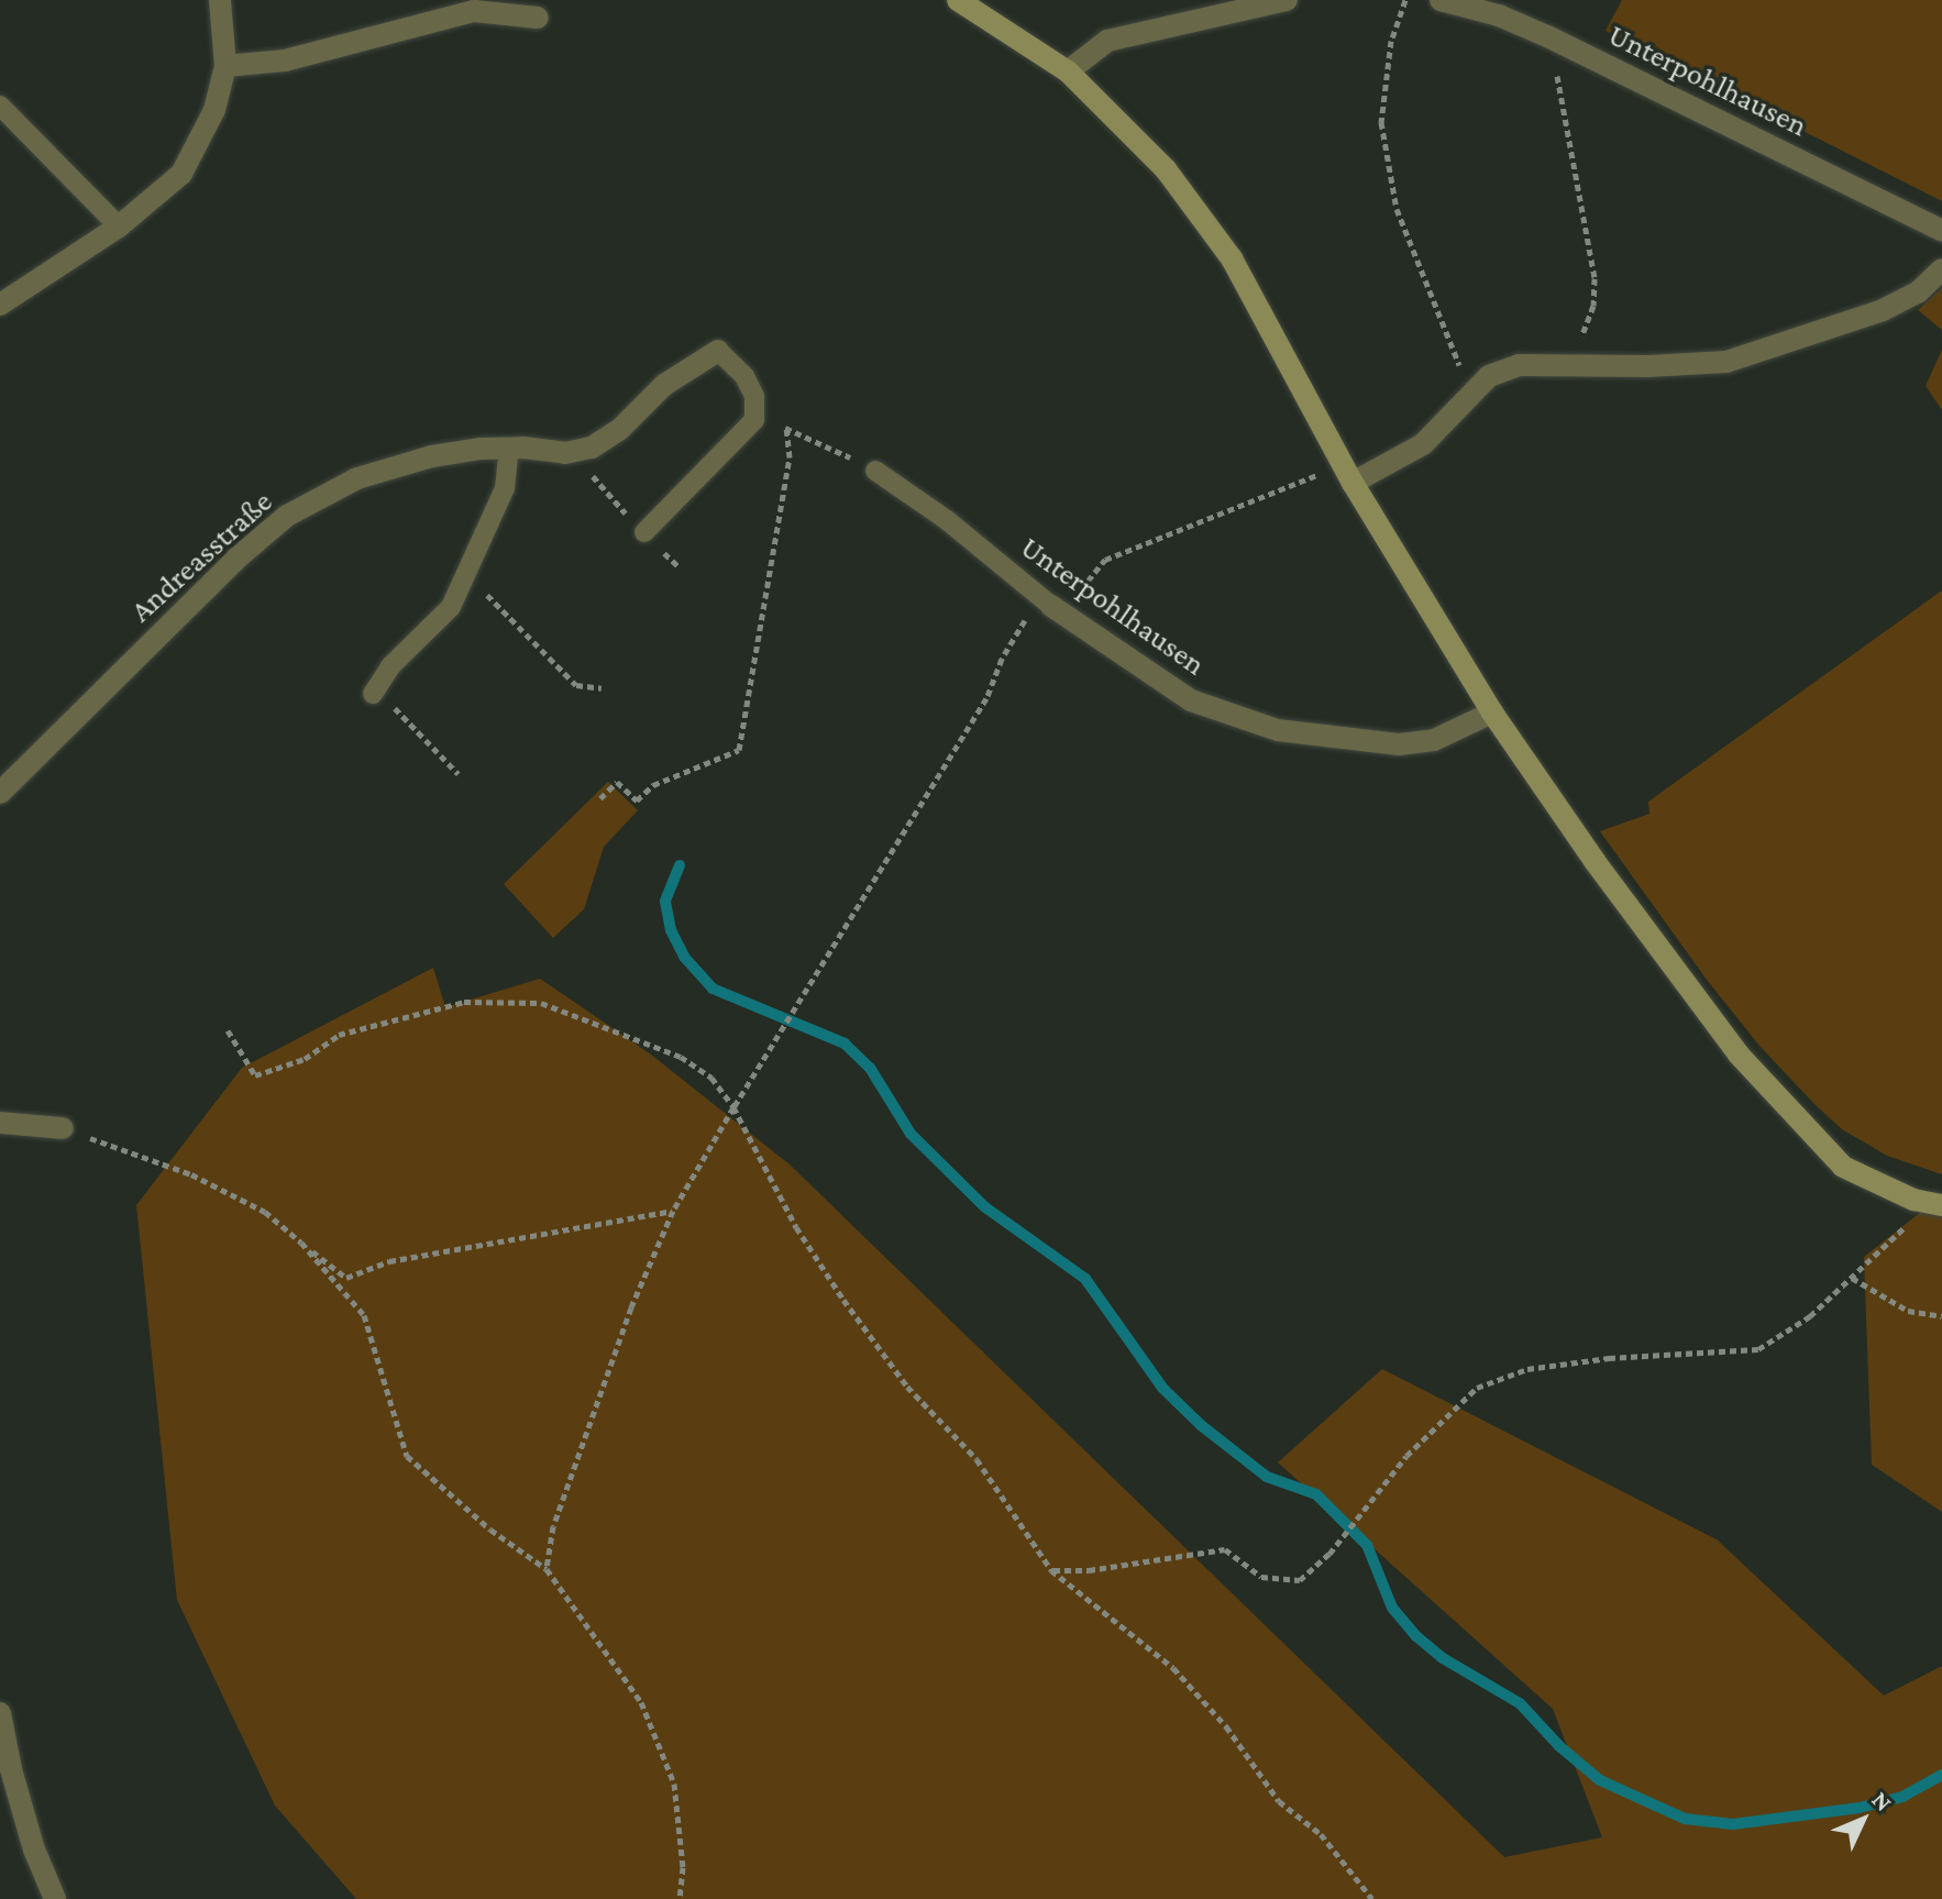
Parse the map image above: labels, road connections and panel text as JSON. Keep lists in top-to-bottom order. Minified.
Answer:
{"streets":{"street":["Unterpohlhausen","Andreasstraße"]},"north":"top right"}
